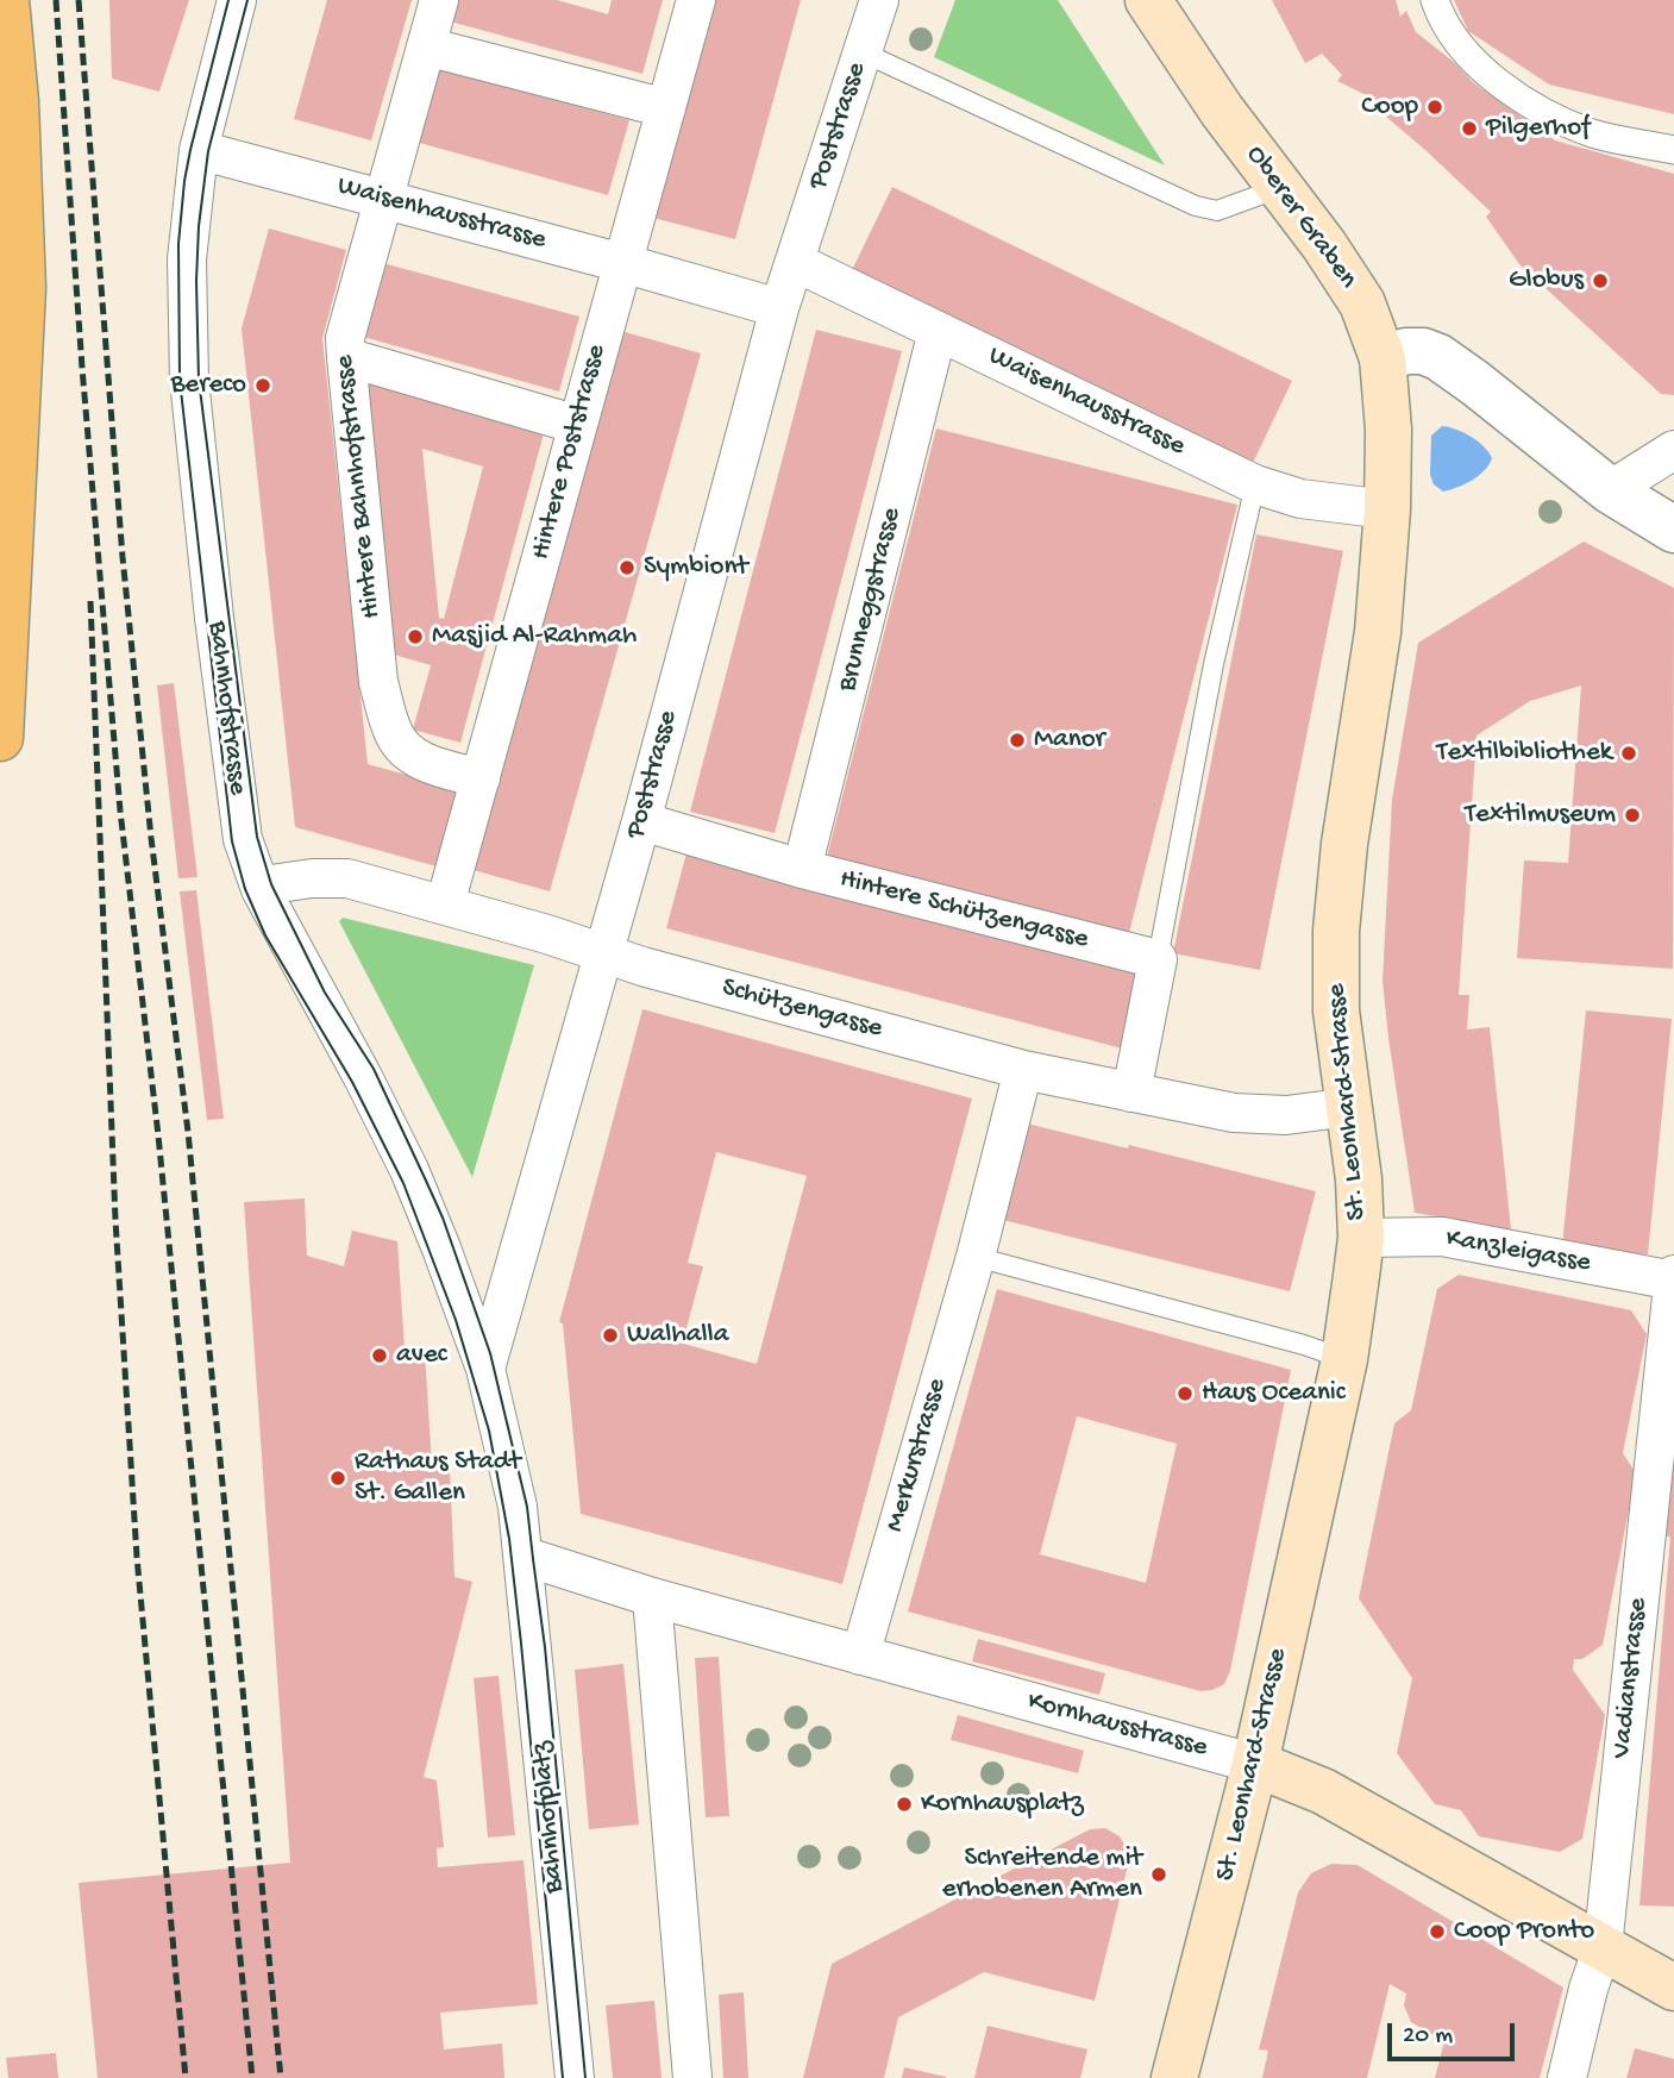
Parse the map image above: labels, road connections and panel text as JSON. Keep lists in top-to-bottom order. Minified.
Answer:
{"streets":{"main road":["Oberer Graben","St. Leonhard-Strasse","Kornhausstrasse"],"street":["Poststrasse","Waisenhausstrasse","Hintere Poststrasse","Hintere Bahnhofstrasse","Brunneggstrasse","Bahnhofstrasse","Hintere Schützengasse","Schützengasse","Kanzleigasse","Merkurstrasse","Vadianstrasse","Bahnhofplatz"]},"crossings":[["Poststrasse","Waisenhausstrasse"],["Poststrasse","Bahnhofstrasse"],["Poststrasse","Hintere Schützengasse"],["Poststrasse","Schützengasse"],["Poststrasse","Kornhausstrasse"],["Poststrasse","Bahnhofplatz"],["Waisenhausstrasse","Hintere Poststrasse"],["Waisenhausstrasse","Hintere Bahnhofstrasse"],["Waisenhausstrasse","Brunneggstrasse"],["Waisenhausstrasse","Bahnhofstrasse"],["Waisenhausstrasse","St. Leonhard-Strasse"],["Oberer Graben","St. Leonhard-Strasse"],["Hintere Poststrasse","Hintere Bahnhofstrasse"],["Hintere Poststrasse","Schützengasse"],["Brunneggstrasse","Hintere Schützengasse"],["Bahnhofstrasse","Schützengasse"],["Schützengasse","St. Leonhard-Strasse"],["Schützengasse","Merkurstrasse"],["St. Leonhard-Strasse","Kanzleigasse"],["St. Leonhard-Strasse","Kornhausstrasse"],["Kanzleigasse","Vadianstrasse"],["Merkurstrasse","Kornhausstrasse"],["Vadianstrasse","Kornhausstrasse"],["Kornhausstrasse","Bahnhofplatz"]],"places":["Coop","Pilgerhof","Globus","Bereco","Symbiont","Masjid Al-Rahmah","Manor","Textilbibliothek","Textilmuseum","Walhalla","avec","Haus Oceanic","Rathaus Stadt St. Gallen","Kornhausplatz","Schreitende mit erhobenen Armen","Coop Pronto"],"scale_bar":"20 m"}
